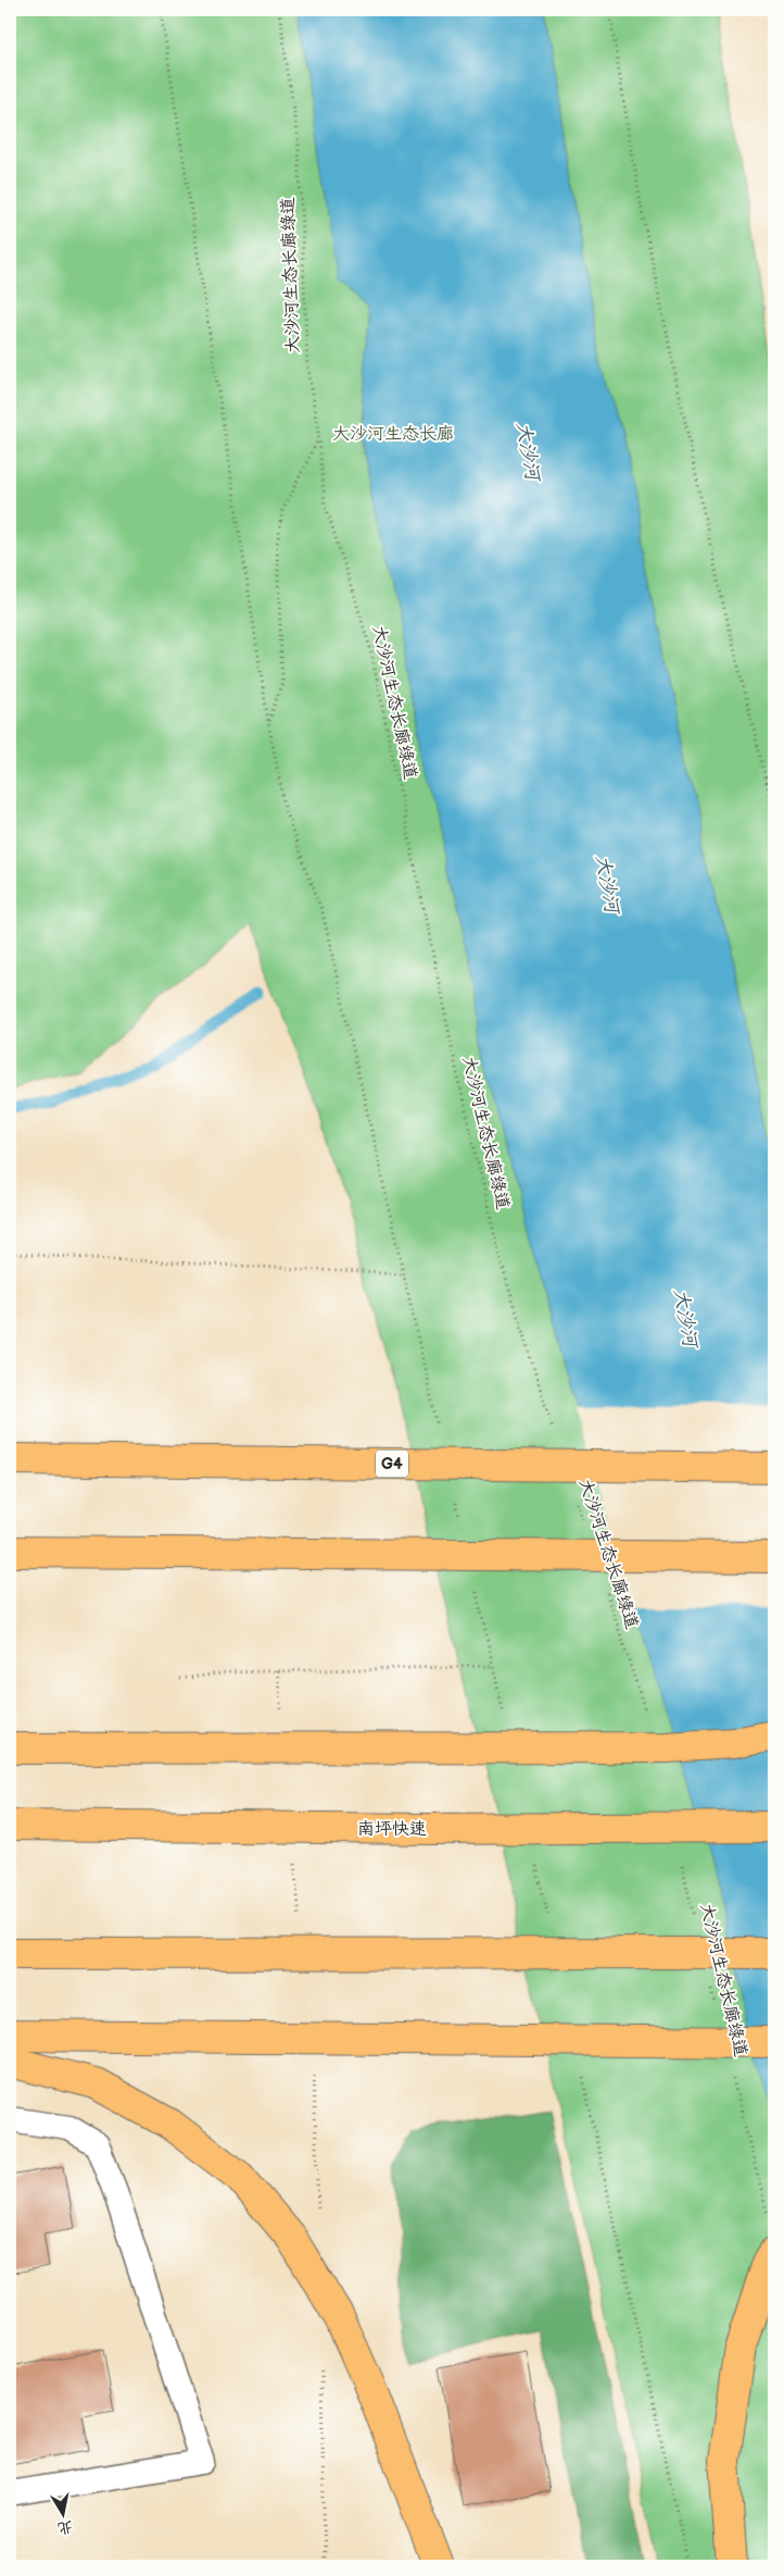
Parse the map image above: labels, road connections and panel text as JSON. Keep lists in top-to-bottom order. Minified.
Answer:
{"streets":{"highway":["G4","南坪快速"],"path":["大沙河生态长廊绿道"]},"water":["大沙河"],"parks":["大沙河生态长廊"],"north":"bottom"}
